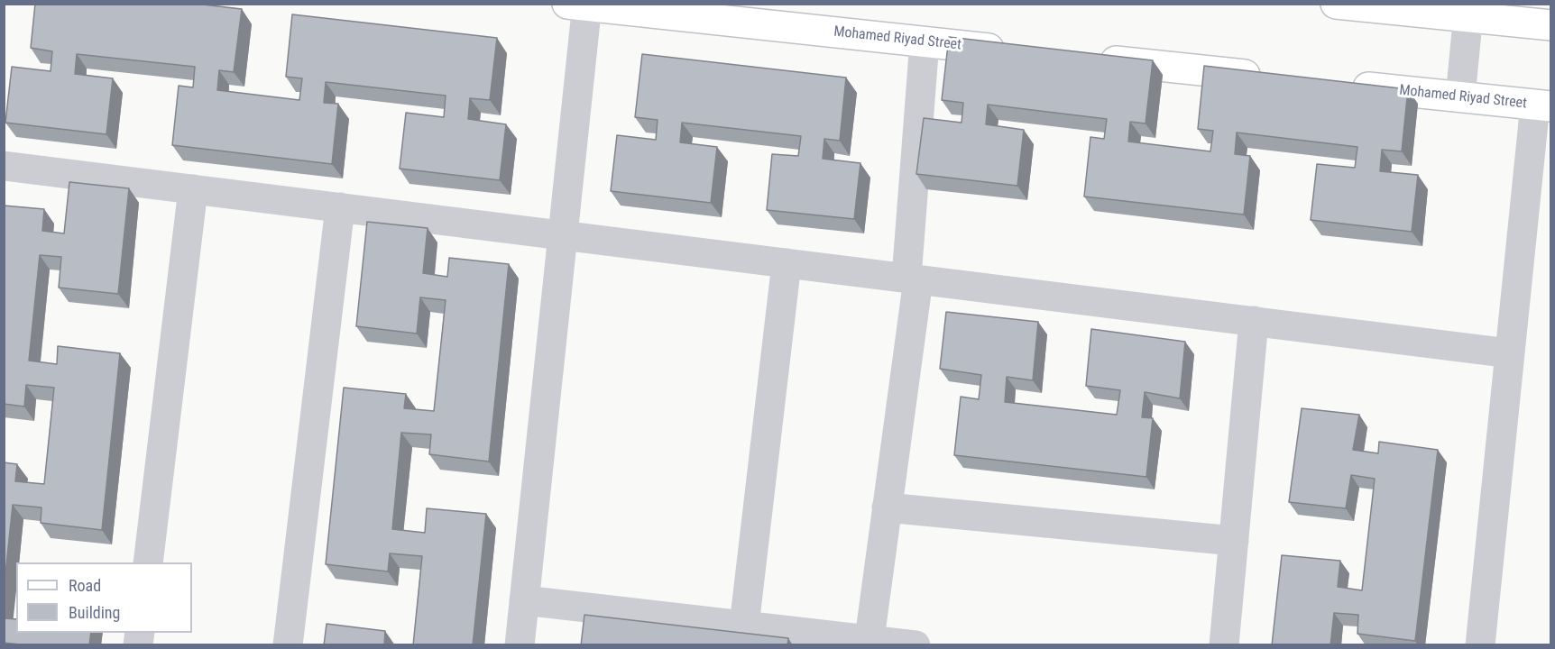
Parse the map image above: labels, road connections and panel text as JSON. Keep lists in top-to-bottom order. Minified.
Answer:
{"streets":{"street":["Mohamed Riyad Street"]},"legend":["Road","Building"]}
